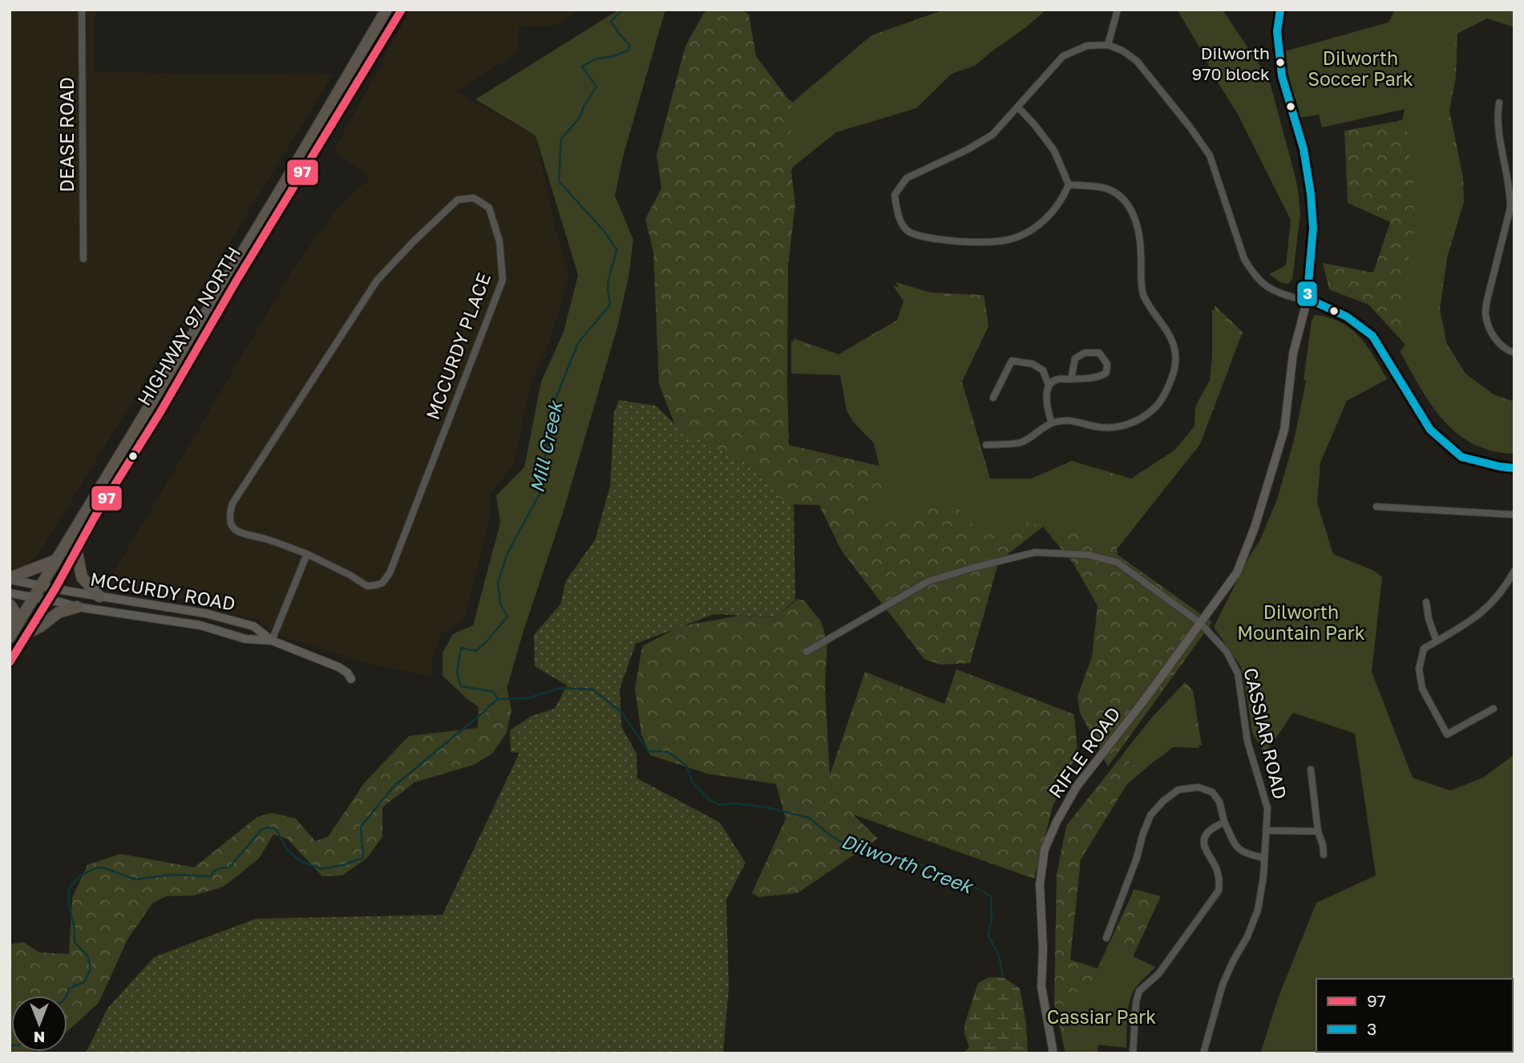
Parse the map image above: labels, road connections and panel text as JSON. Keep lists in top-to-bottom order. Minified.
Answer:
{"streets":{"highway":["HIGHWAY 97 NORTH"],"street":["DEASE ROAD","MCCURDY PLACE","MCCURDY ROAD","CASSIAR ROAD","RIFLE ROAD"]},"crossings":[["HIGHWAY 97 NORTH","MCCURDY ROAD"],["CASSIAR ROAD","RIFLE ROAD"]],"water":["Mill Creek","Dilworth Creek"],"parks":["Dilworth Soccer Park","Dilworth Mountain Park","Cassiar Park"],"places":["Dilworth 970 block"],"lines":["transit line 97","transit line 3"],"legend":["97","3"],"north":"bottom"}
